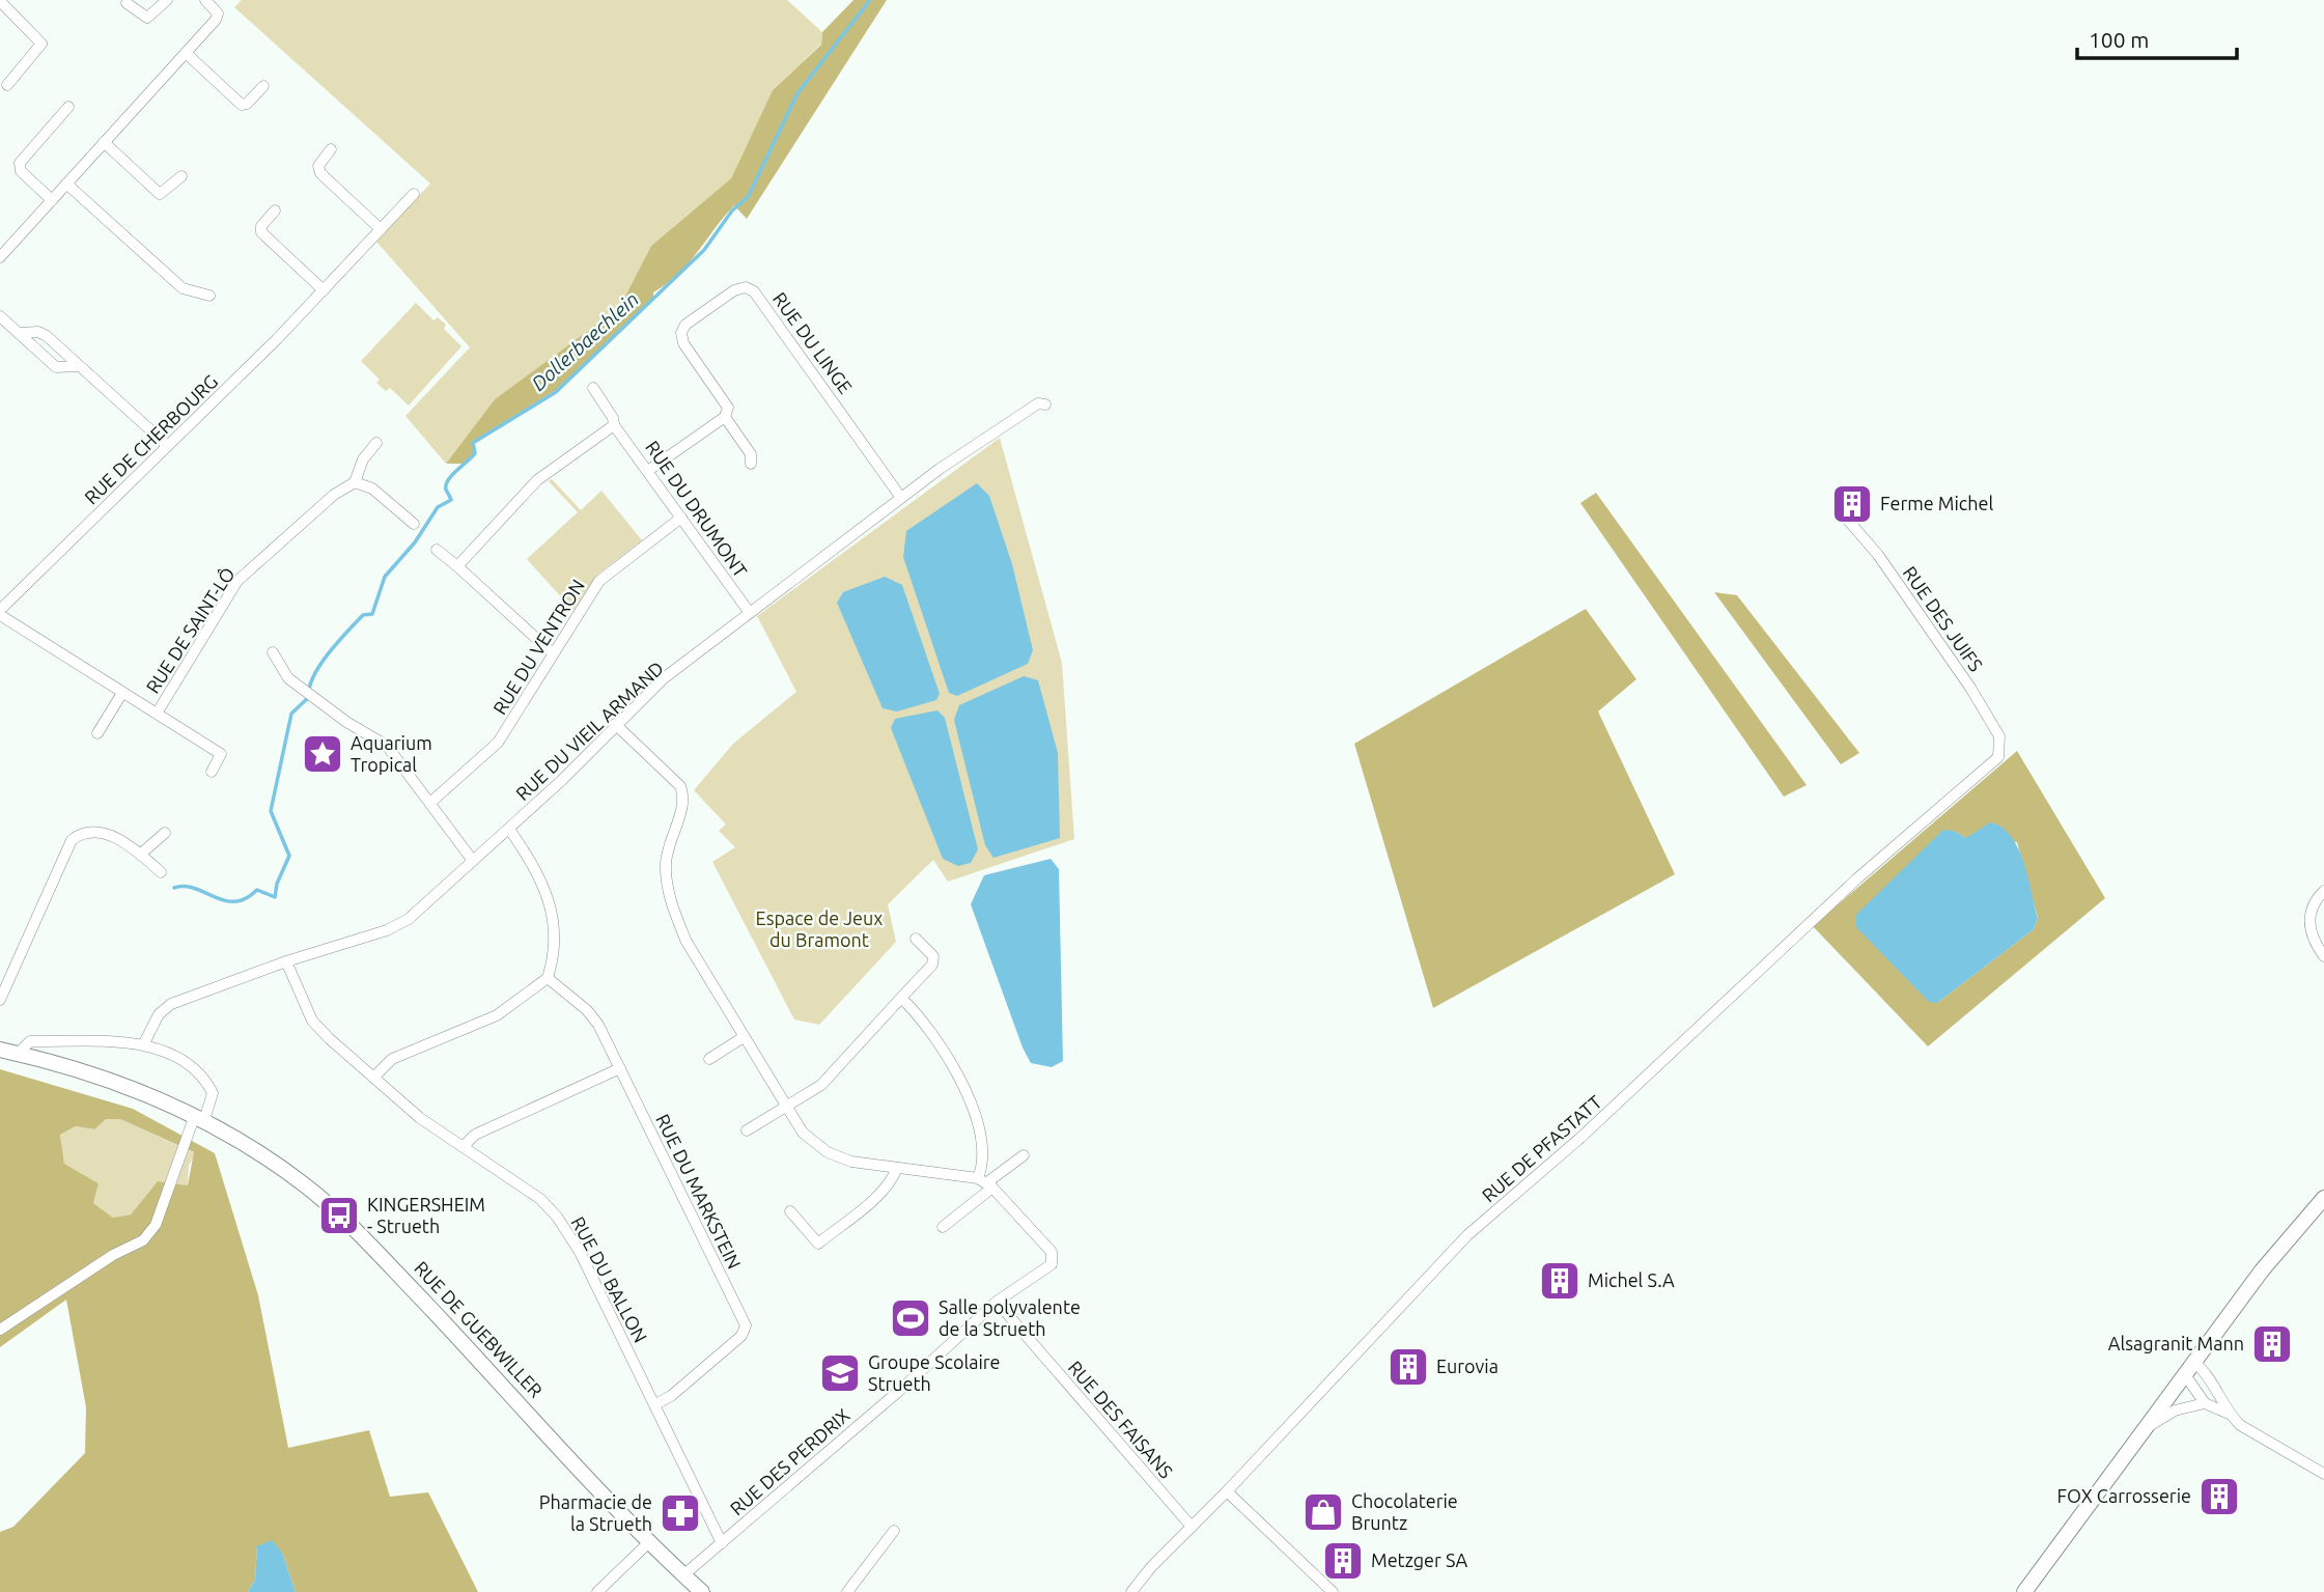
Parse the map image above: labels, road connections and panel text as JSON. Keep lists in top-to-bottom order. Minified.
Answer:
{"streets":{"main road":["RUE DE GUEBWILLER"],"street":["RUE DU LINGE","RUE DE CHERBOURG","RUE DU DRUMONT","RUE DES JUIFS","RUE DE SAINT-LÔ","RUE DU VENTRON","RUE DU VIEIL ARMAND","RUE DE PFASTATT","RUE DU MARKSTEIN","RUE DU BALLON","RUE DES FAISANS","RUE DES PERDRIX"]},"crossings":[["RUE DU LINGE","RUE DU VIEIL ARMAND"],["RUE DU DRUMONT","RUE DU VENTRON"],["RUE DU DRUMONT","RUE DU VIEIL ARMAND"],["RUE DES JUIFS","RUE DE PFASTATT"],["RUE DU VIEIL ARMAND","RUE DU BALLON"],["RUE DE PFASTATT","RUE DES FAISANS"],["RUE DU MARKSTEIN","RUE DU BALLON"],["RUE DU BALLON","RUE DES PERDRIX"],["RUE DE GUEBWILLER","RUE DES PERDRIX"],["RUE DES FAISANS","RUE DES PERDRIX"]],"water":["Dollerbaechlein"],"parks":["Espace de Jeux du Bramont"],"places":{"building":["Ferme Michel","Michel S.A","Alsagranit Mann","Eurovia","FOX Carrosserie","Metzger SA"],"place":["Aquarium Tropical"],"bus stop":["KINGERSHEIM - Strueth"],"sports":["Salle polyvalente de la Strueth"],"school or university":["Groupe Scolaire Strueth"],"shop":["Chocolaterie Bruntz"],"pharmacy":["Pharmacie de la Strueth"]},"scale_bar":"100 m"}
